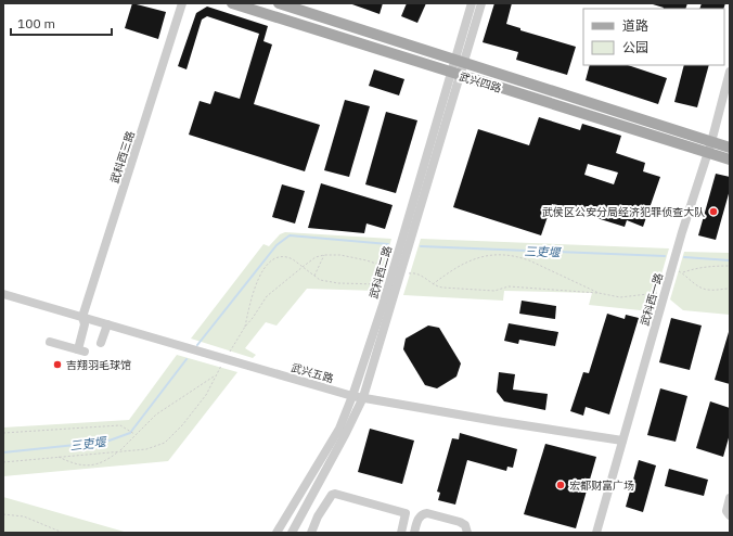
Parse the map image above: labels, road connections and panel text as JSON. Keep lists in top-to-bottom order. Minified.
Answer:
{"streets":{"main road":["武兴四路"],"street":["武科西三路","武科西二路","武科西一路","武兴五路"]},"crossings":[["武兴四路","武科西二路"],["武兴四路","武科西一路"],["武科西三路","武兴五路"],["武科西二路","武兴五路"],["武科西一路","武兴五路"]],"water":["三吏堰"],"places":["武侯区公安分局经济犯罪侦查大队","吉翔羽毛球馆","宏都财富广场"],"legend":["道路","公园"],"scale_bar":"100 m"}
